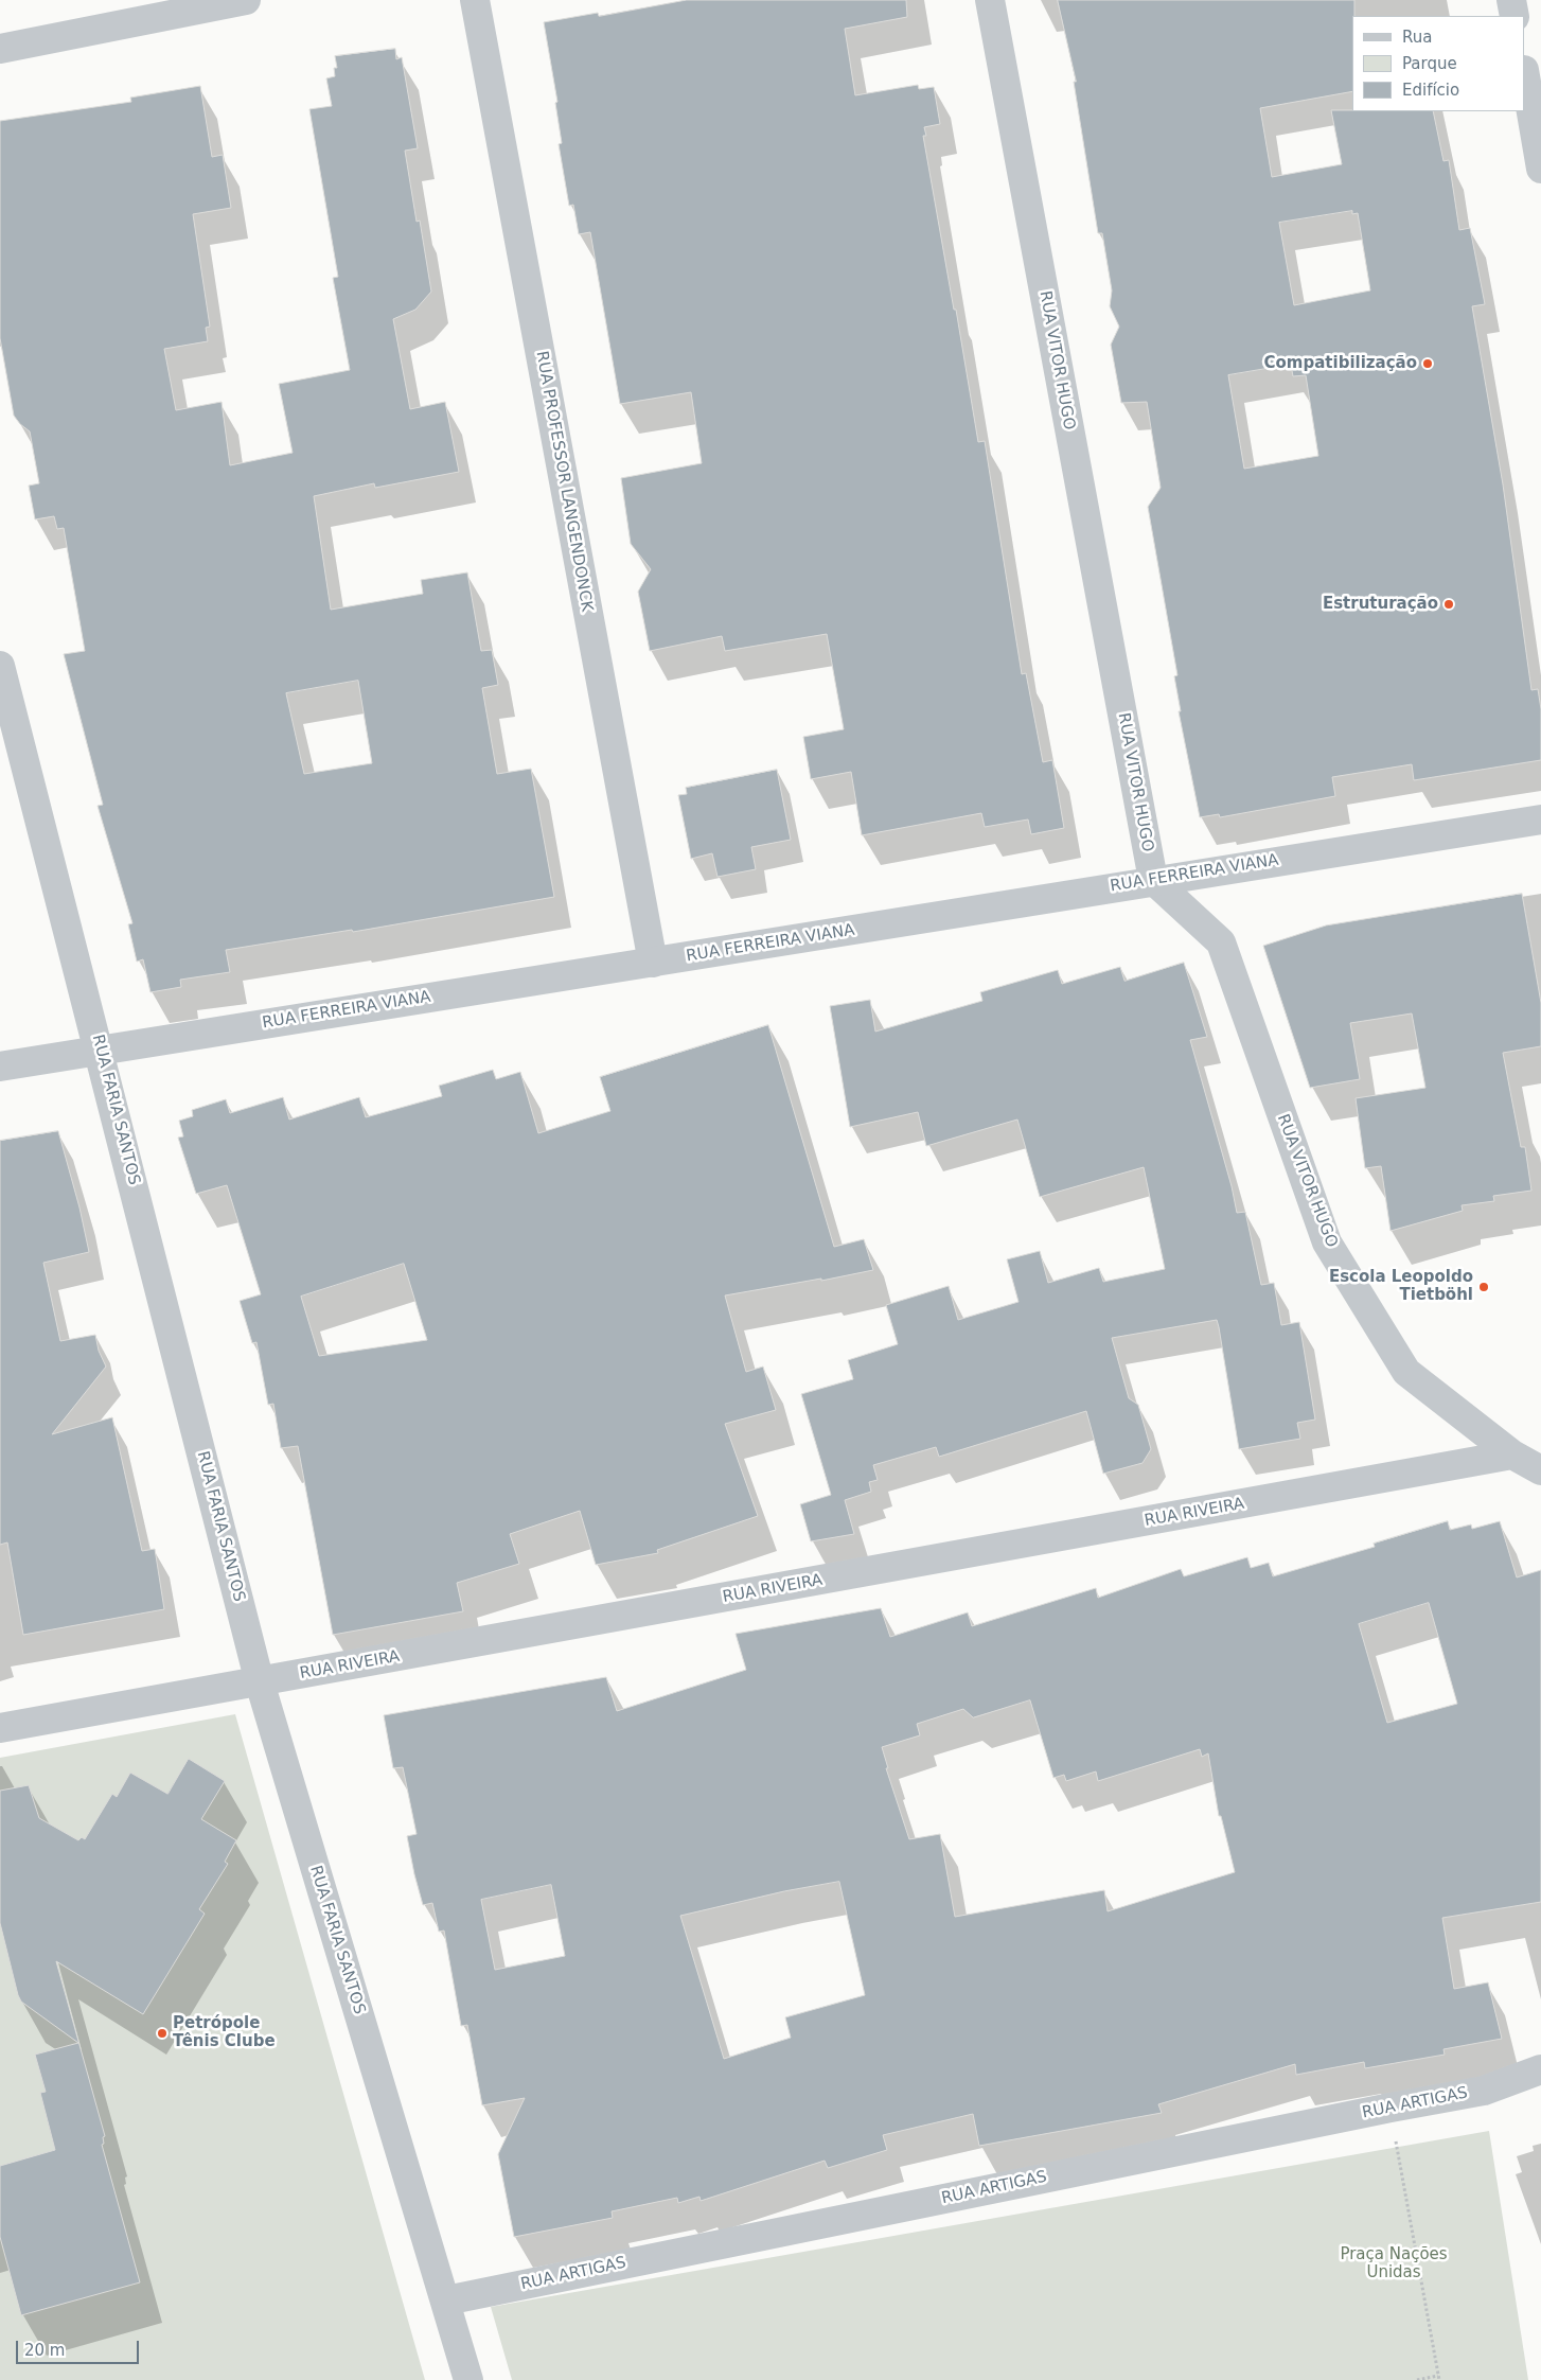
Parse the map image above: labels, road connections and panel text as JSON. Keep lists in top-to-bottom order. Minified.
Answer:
{"streets":{"street":["RUA VITOR HUGO","RUA PROFESSOR LANGENDONCK","RUA FERREIRA VIANA","RUA FARIA SANTOS","RUA RIVEIRA","RUA ARTIGAS"]},"crossings":[["RUA VITOR HUGO","RUA FERREIRA VIANA"],["RUA VITOR HUGO","RUA RIVEIRA"],["RUA PROFESSOR LANGENDONCK","RUA FERREIRA VIANA"],["RUA FERREIRA VIANA","RUA FARIA SANTOS"],["RUA FARIA SANTOS","RUA RIVEIRA"],["RUA FARIA SANTOS","RUA ARTIGAS"]],"parks":["Praça Nações Unidas"],"places":["Compatibilização","Estruturação","Escola Leopoldo Tietböhl","Petrópole Tênis Clube"],"legend":["Rua","Parque","Edifício"],"scale_bar":"20 m"}
